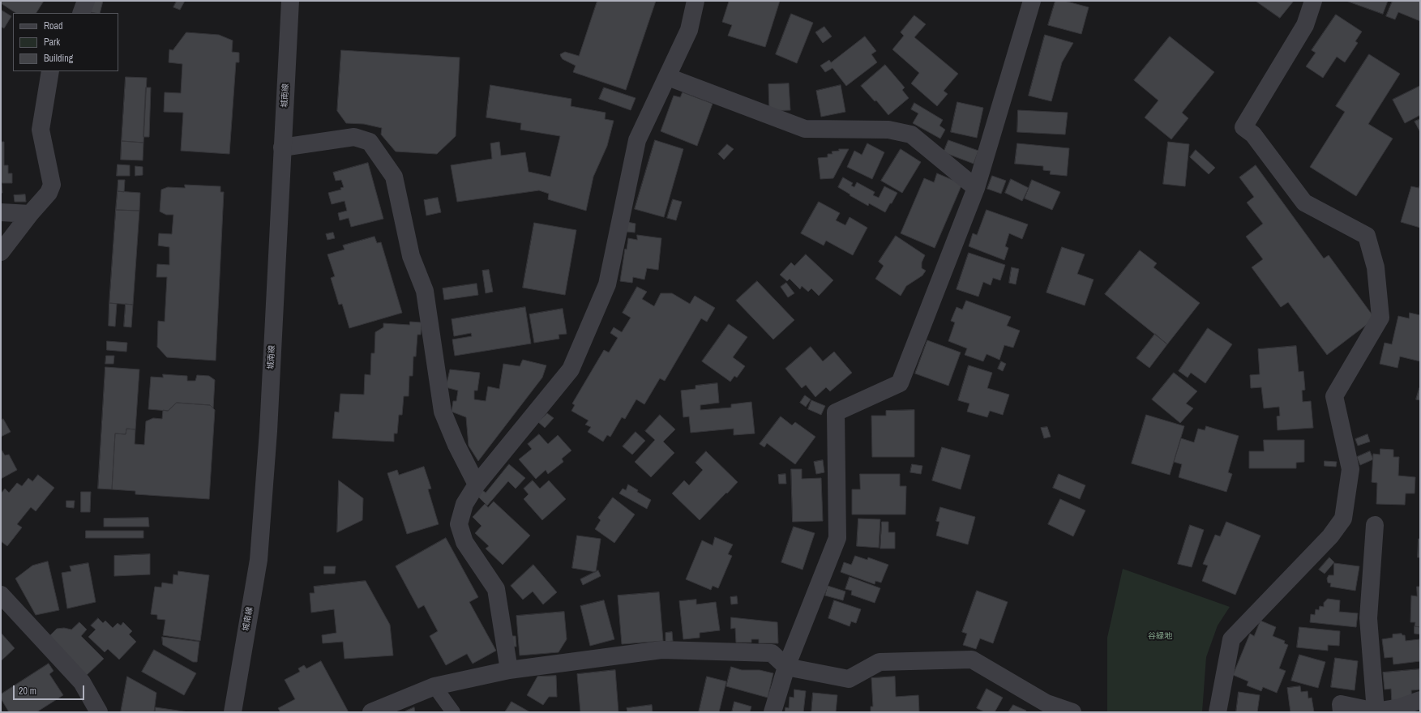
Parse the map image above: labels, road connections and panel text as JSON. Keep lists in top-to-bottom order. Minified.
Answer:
{"streets":{"street":["城南線"]},"parks":["谷緑地"],"legend":["Road","Park","Building"],"scale_bar":"20 m"}
